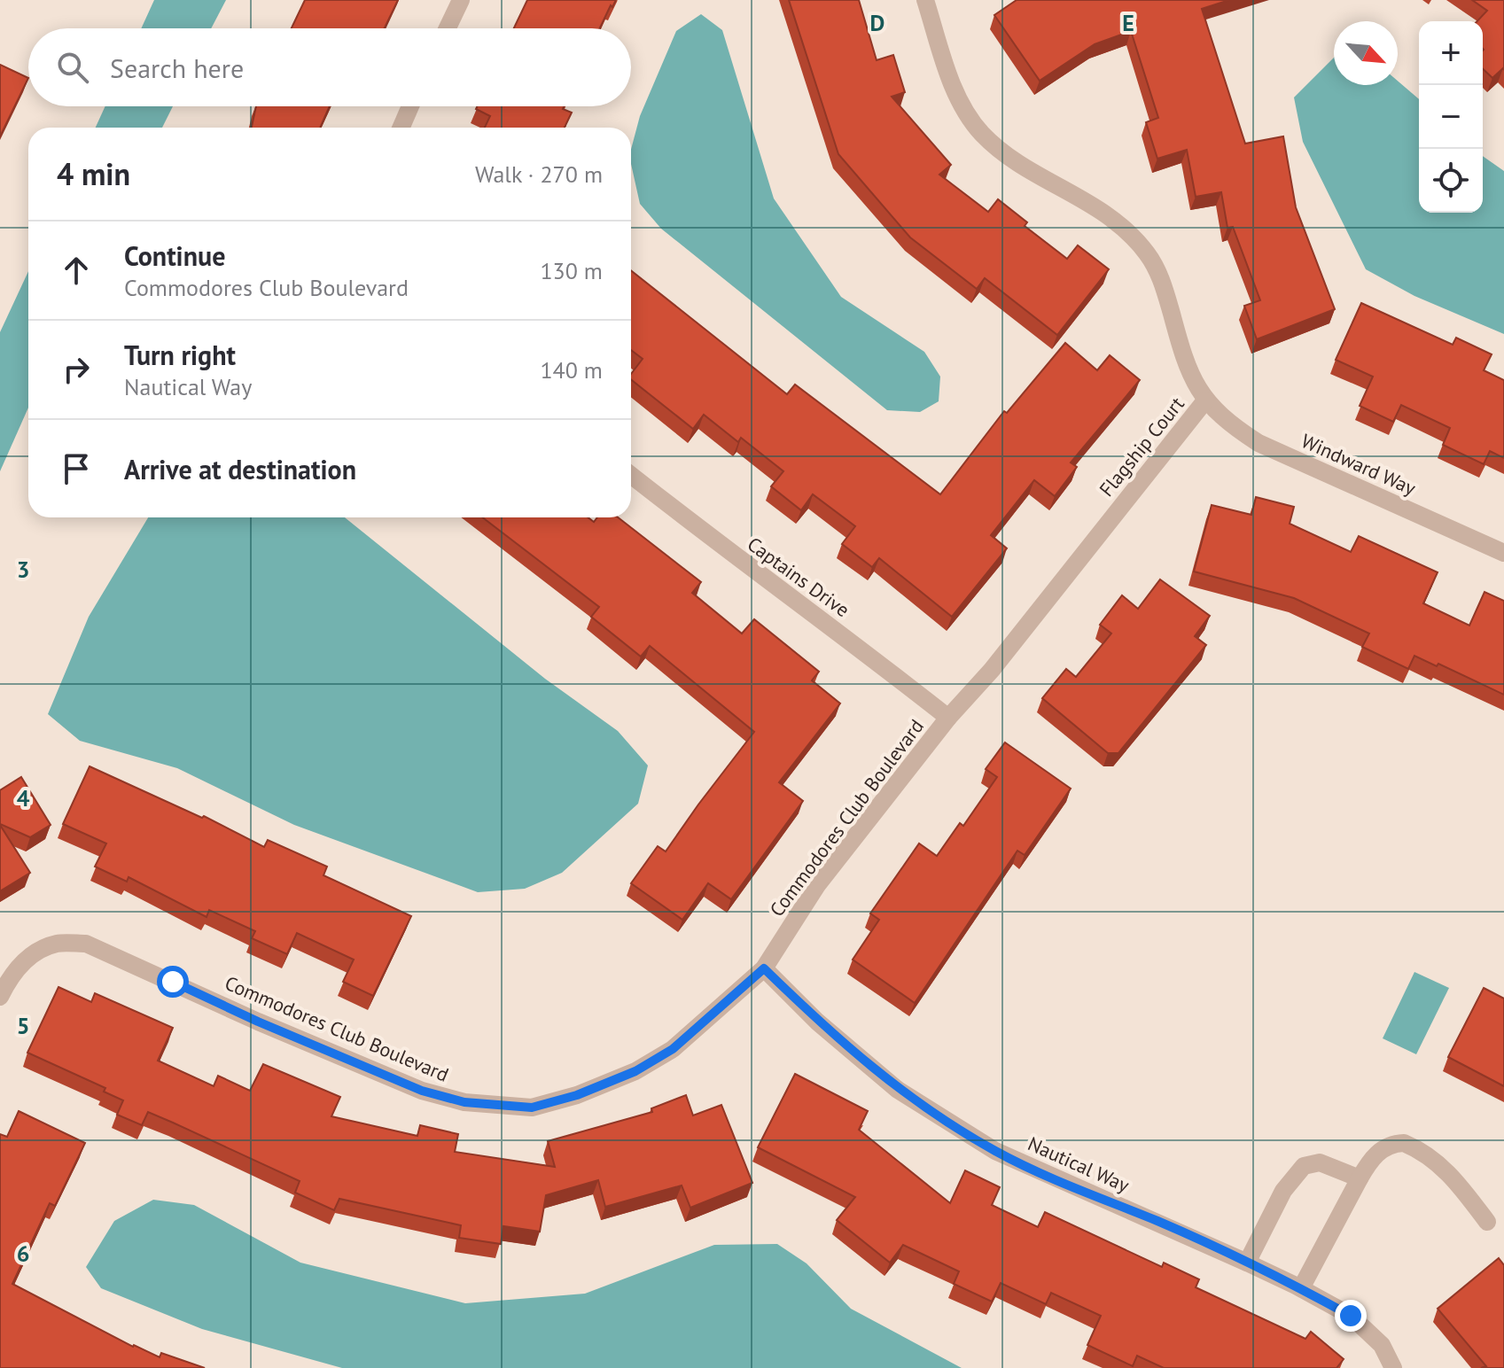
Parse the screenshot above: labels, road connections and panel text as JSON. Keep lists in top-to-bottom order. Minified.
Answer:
{"streets":{"street":["Flagship Court","Windward Way","Captains Drive","Commodores Club Boulevard","Nautical Way"]},"crossings":[["Flagship Court","Windward Way"],["Flagship Court","Captains Drive"],["Flagship Court","Commodores Club Boulevard"],["Captains Drive","Commodores Club Boulevard"],["Commodores Club Boulevard","Nautical Way"]],"north":"bottom right","page":{"map_buttons":["+","−"],"search":"Search here","heading":["4 min","Walk · 270 m"],"list":[["Continue","Commodores Club Boulevard","130 m"],["Turn right","Nautical Way","140 m"],"Arrive at destination"]},"grid":{"columns":["D","E"],"rows":["3","4","5","6"]}}
